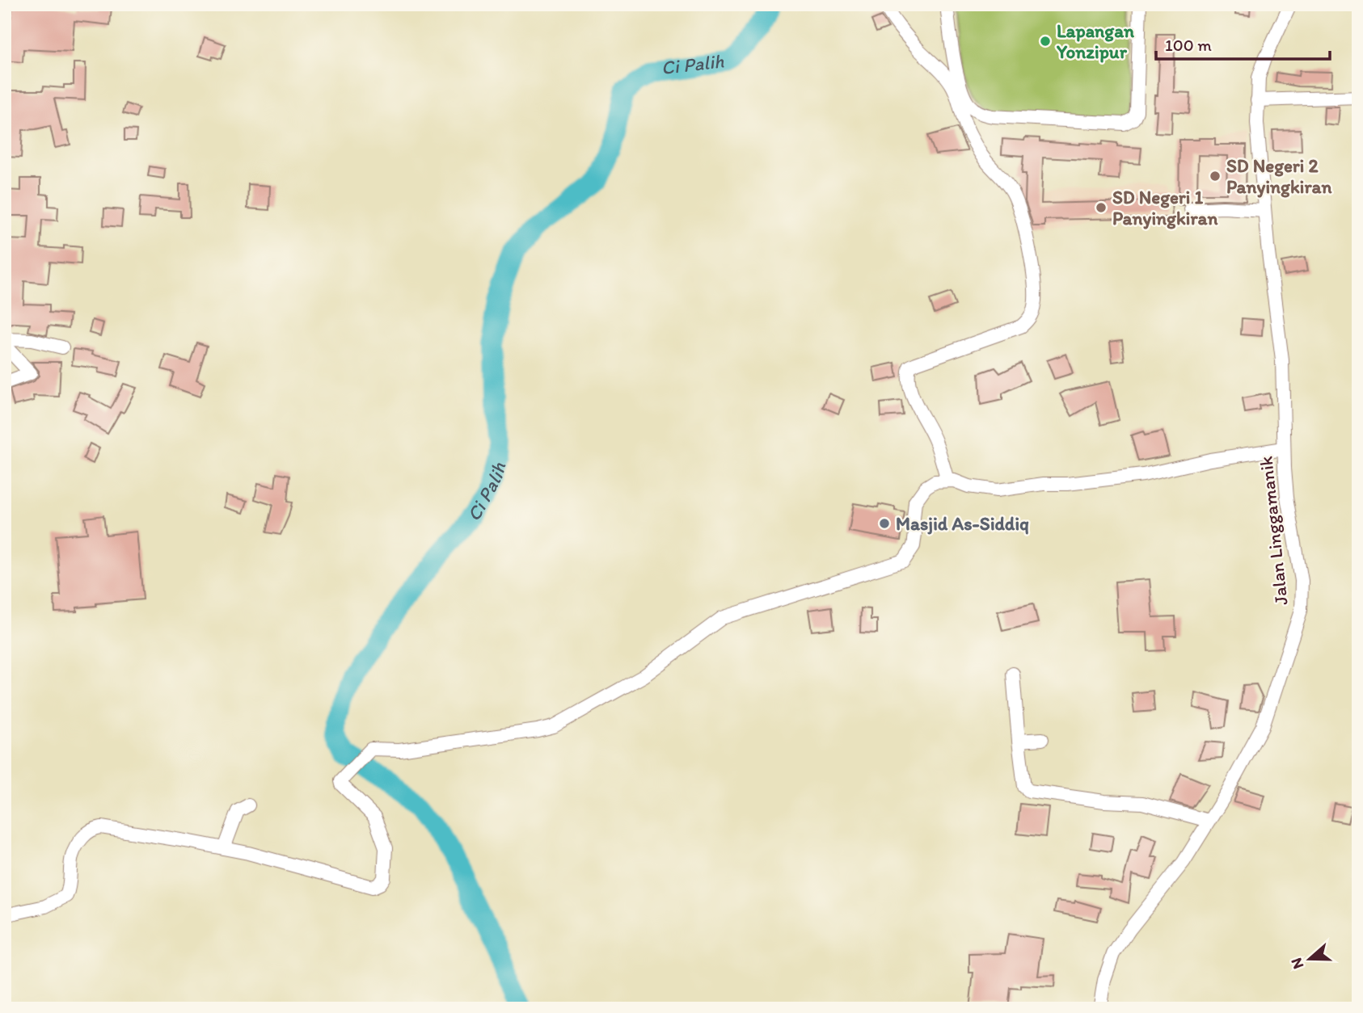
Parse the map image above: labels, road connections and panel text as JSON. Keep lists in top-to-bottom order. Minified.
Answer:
{"streets":{"street":["Jalan Linggamanik"]},"water":["Ci Palih"],"places":["Lapangan Yonzipur","SD Negeri 2 Panyingkiran","SD Negeri 1 Panyingkiran","Masjid As-Siddiq"],"scale_bar":"100 m","north":"left"}
